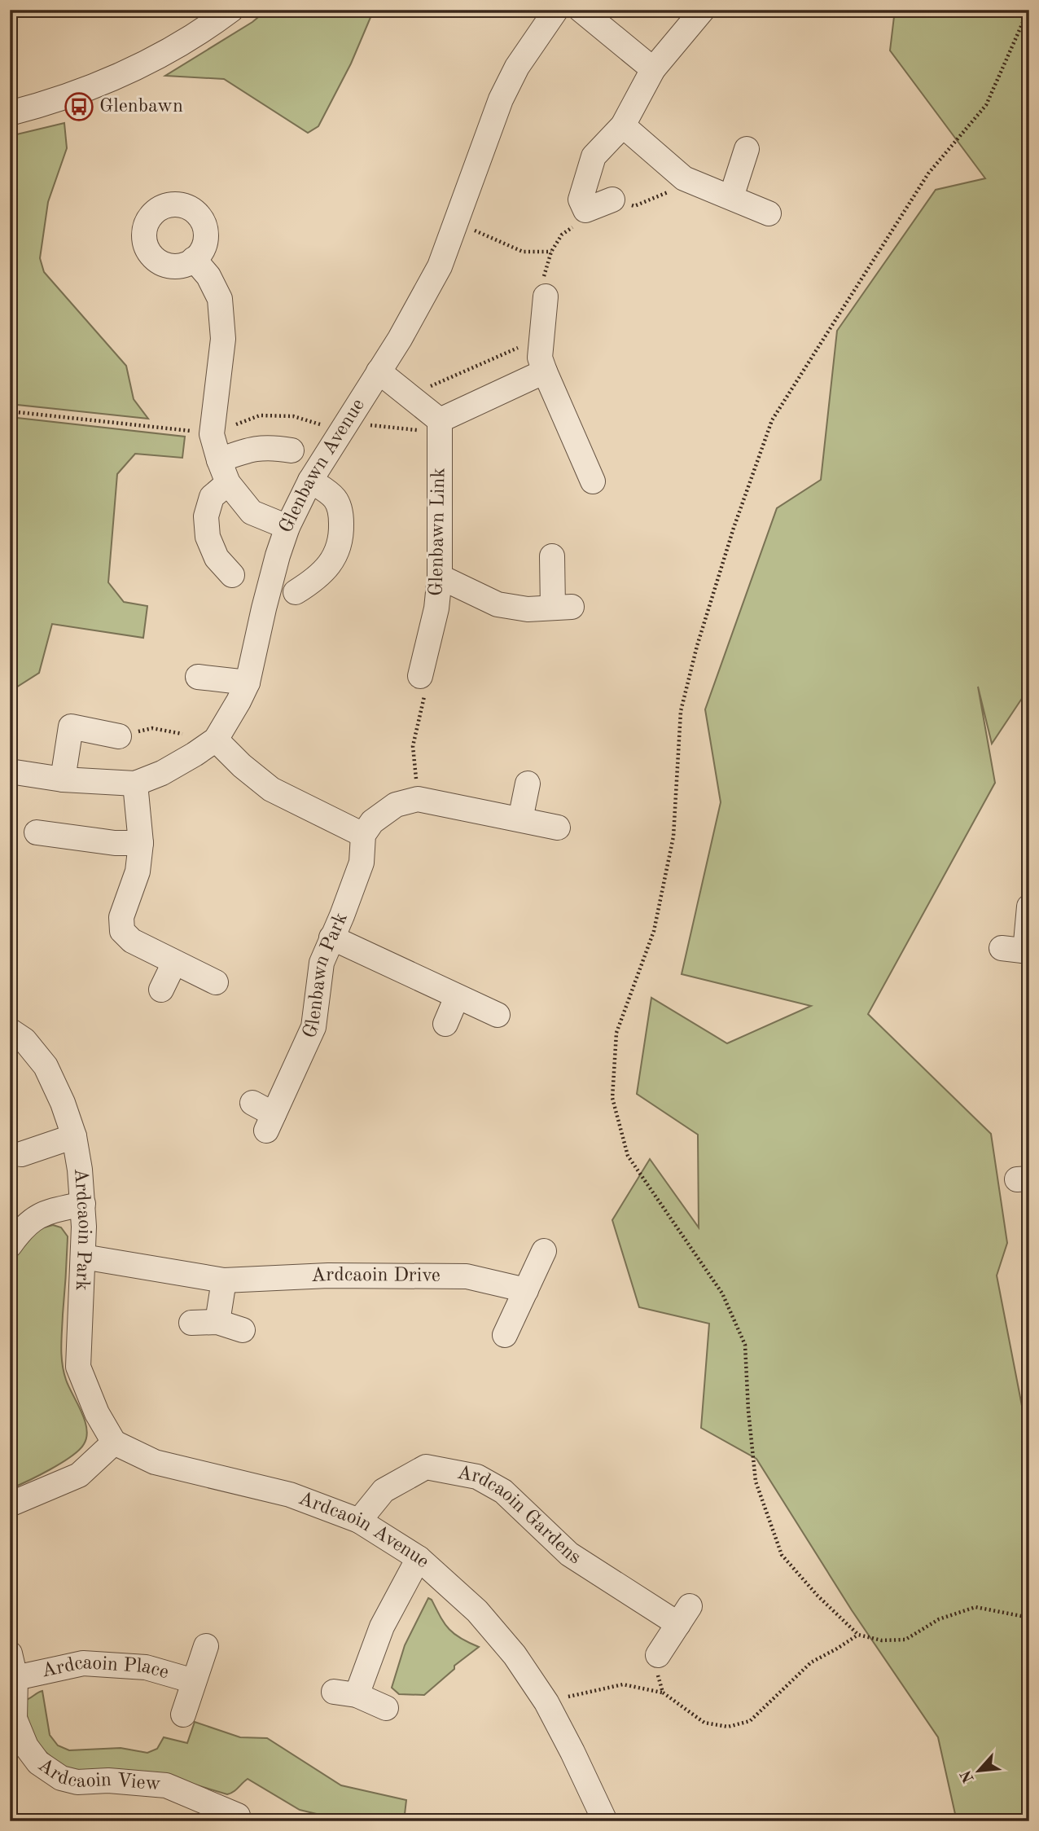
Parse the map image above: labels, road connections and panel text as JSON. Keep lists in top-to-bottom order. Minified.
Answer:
{"streets":{"street":["Glenbawn Avenue","Glenbawn Link","Glenbawn Park","Ardcaoin Park","Ardcaoin Drive","Ardcaoin Gardens","Ardcaoin Avenue","Ardcaoin Place","Ardcaoin View"]},"crossings":[["Ardcaoin Park","Ardcaoin Drive"],["Ardcaoin Park","Ardcaoin Avenue"],["Ardcaoin Gardens","Ardcaoin Avenue"],["Ardcaoin Place","Ardcaoin View"]],"places":{"bus stop":["Glenbawn"]},"north":"bottom left"}
